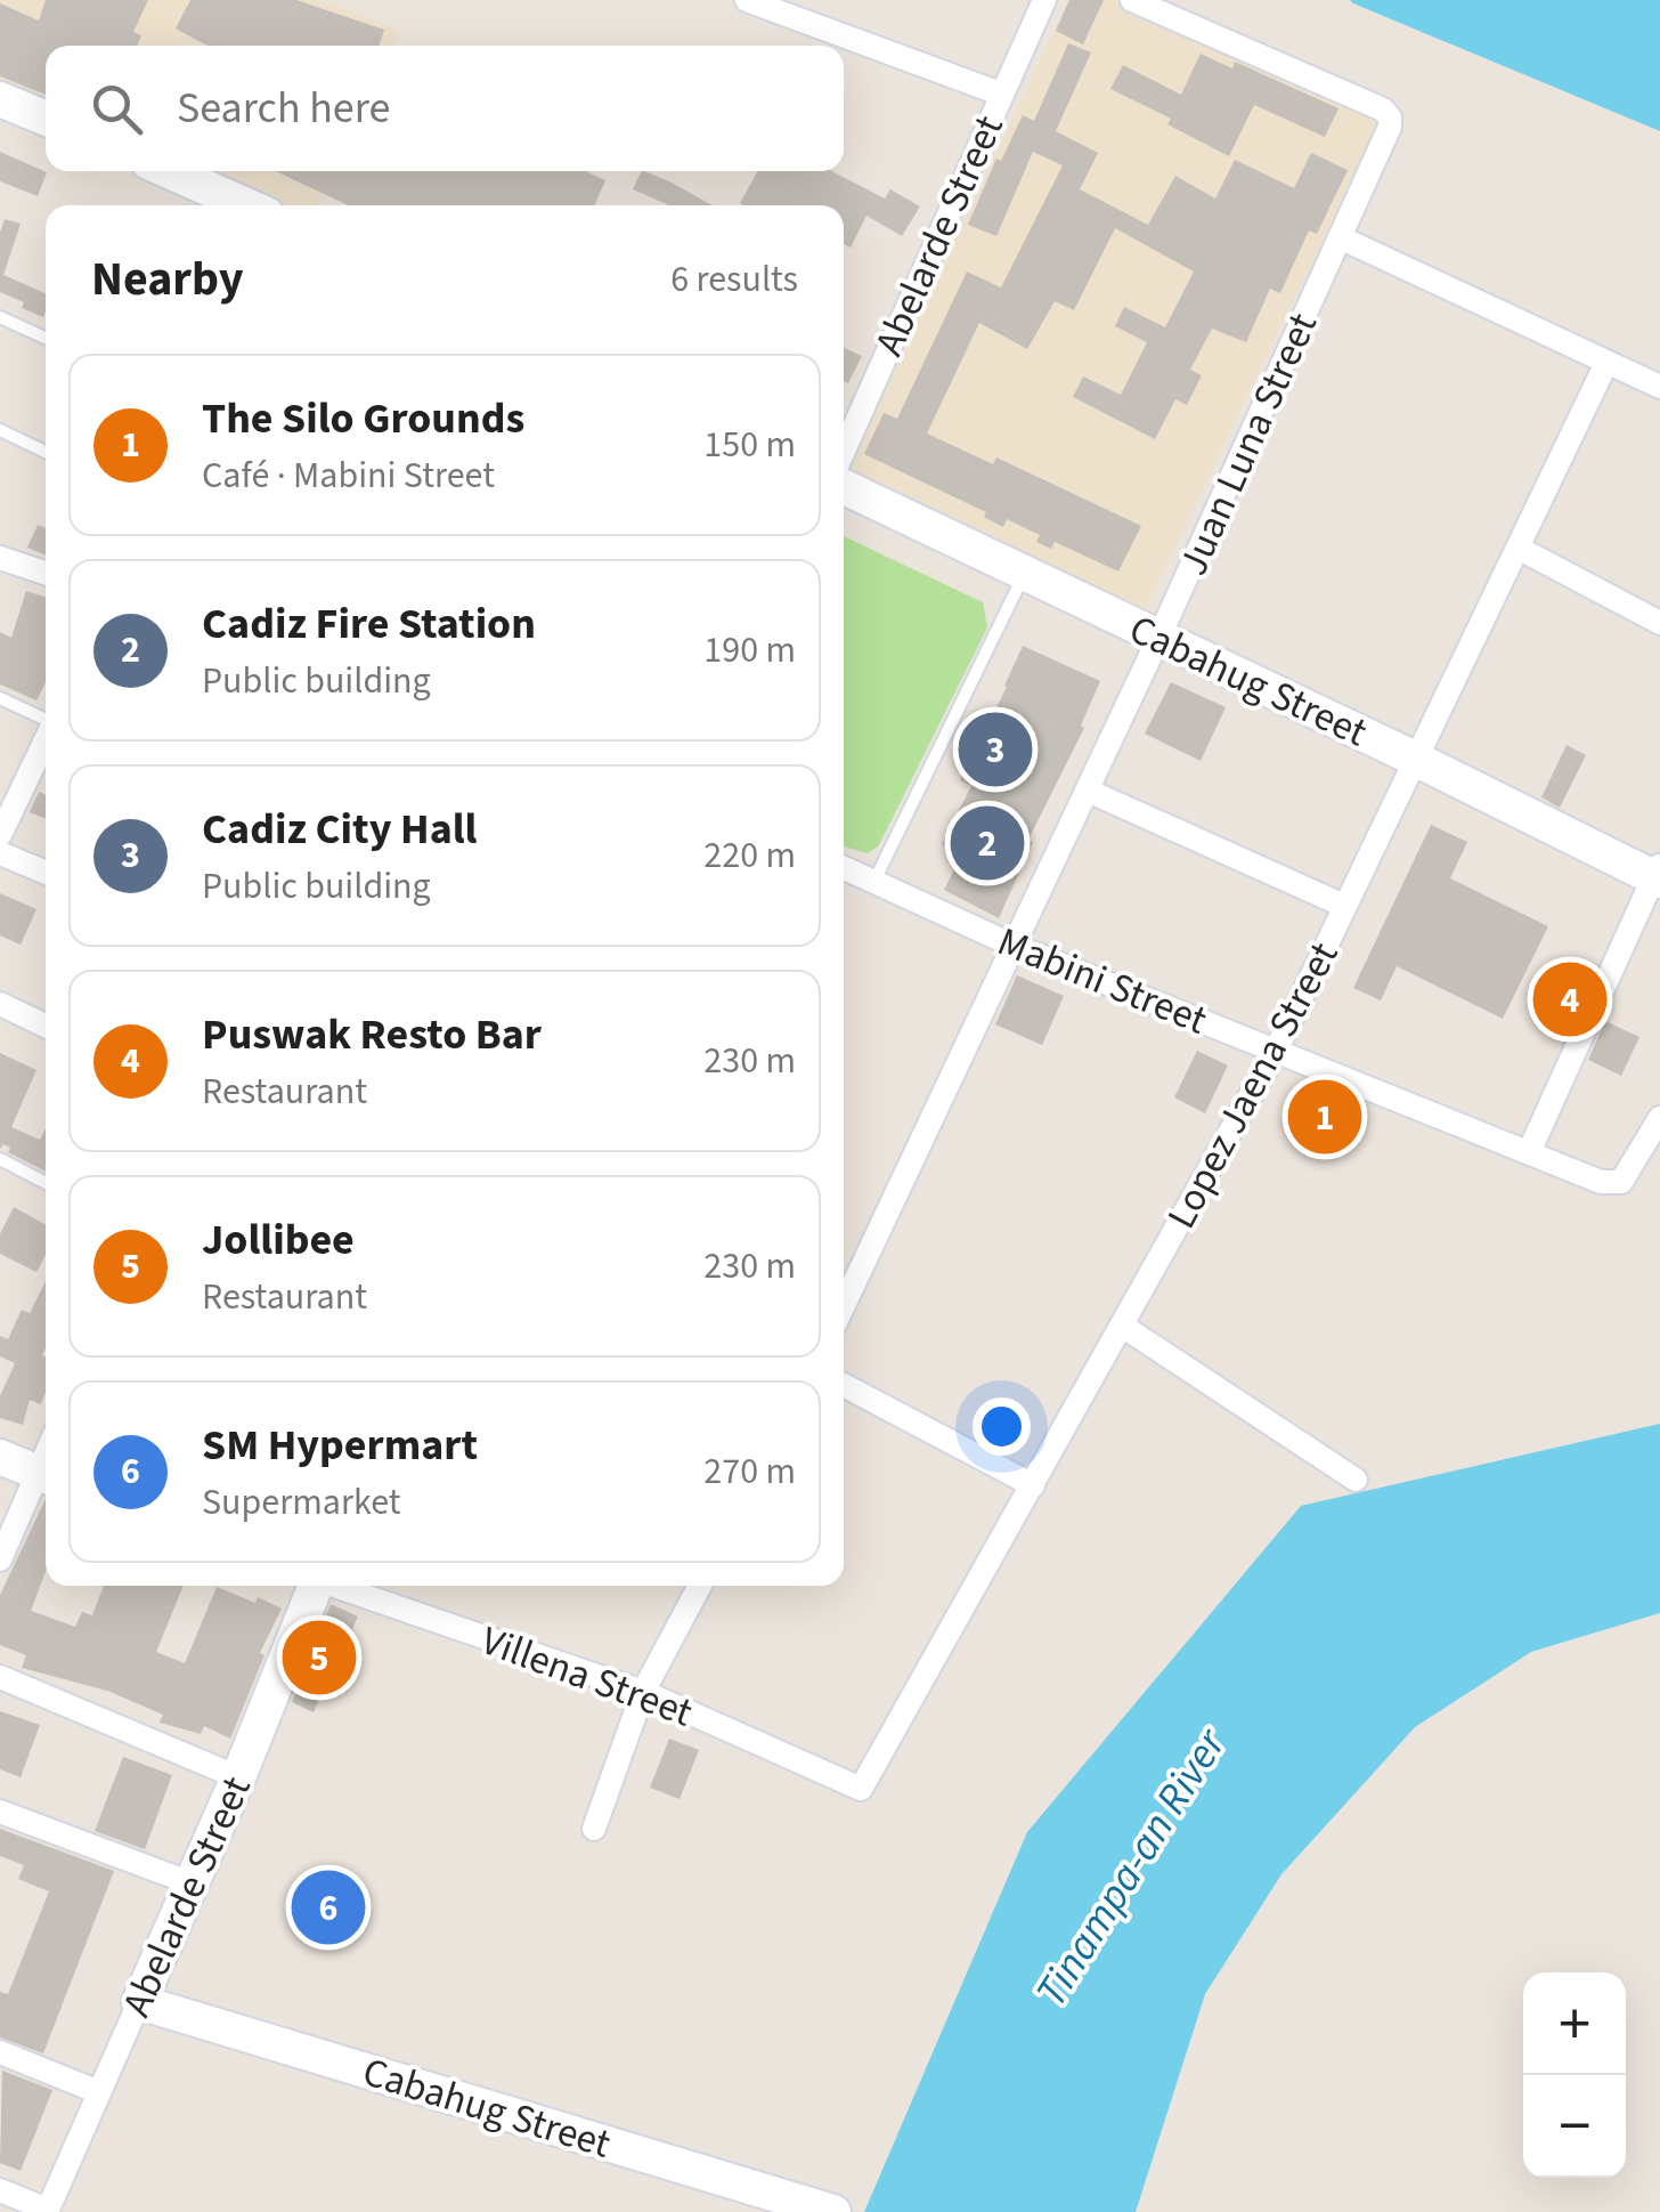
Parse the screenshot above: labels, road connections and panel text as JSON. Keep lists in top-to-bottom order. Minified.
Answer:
{"streets":{"main road":["Abelarde Street","Cabahug Street"],"street":["Juan Luna Street","Mabini Street","Lopez Jaena Street","Villena Street"]},"crossings":[["Abelarde Street","Cabahug Street"],["Juan Luna Street","Cabahug Street"],["Juan Luna Street","Mabini Street"],["Cabahug Street","Lopez Jaena Street"],["Mabini Street","Lopez Jaena Street"],["Lopez Jaena Street","Villena Street"]],"water":["Tinampa-an River"],"page":{"search":"Search here","heading":["Nearby","6 results"],"list":[{"mark":"1","name":"The Silo Grounds","note":"Café · Mabini Street","value":"150 m"},{"mark":"2","name":"Cadiz Fire Station","note":"Public building","value":"190 m"},{"mark":"3","name":"Cadiz City Hall","note":"Public building","value":"220 m"},{"mark":"4","name":"Puswak Resto Bar","note":"Restaurant","value":"230 m"},{"mark":"5","name":"Jollibee","note":"Restaurant","value":"230 m"},{"mark":"6","name":"SM Hypermart","note":"Supermarket","value":"270 m"}],"pins":["3","2","4","1","5","6"],"map_buttons":["+","−"]}}
